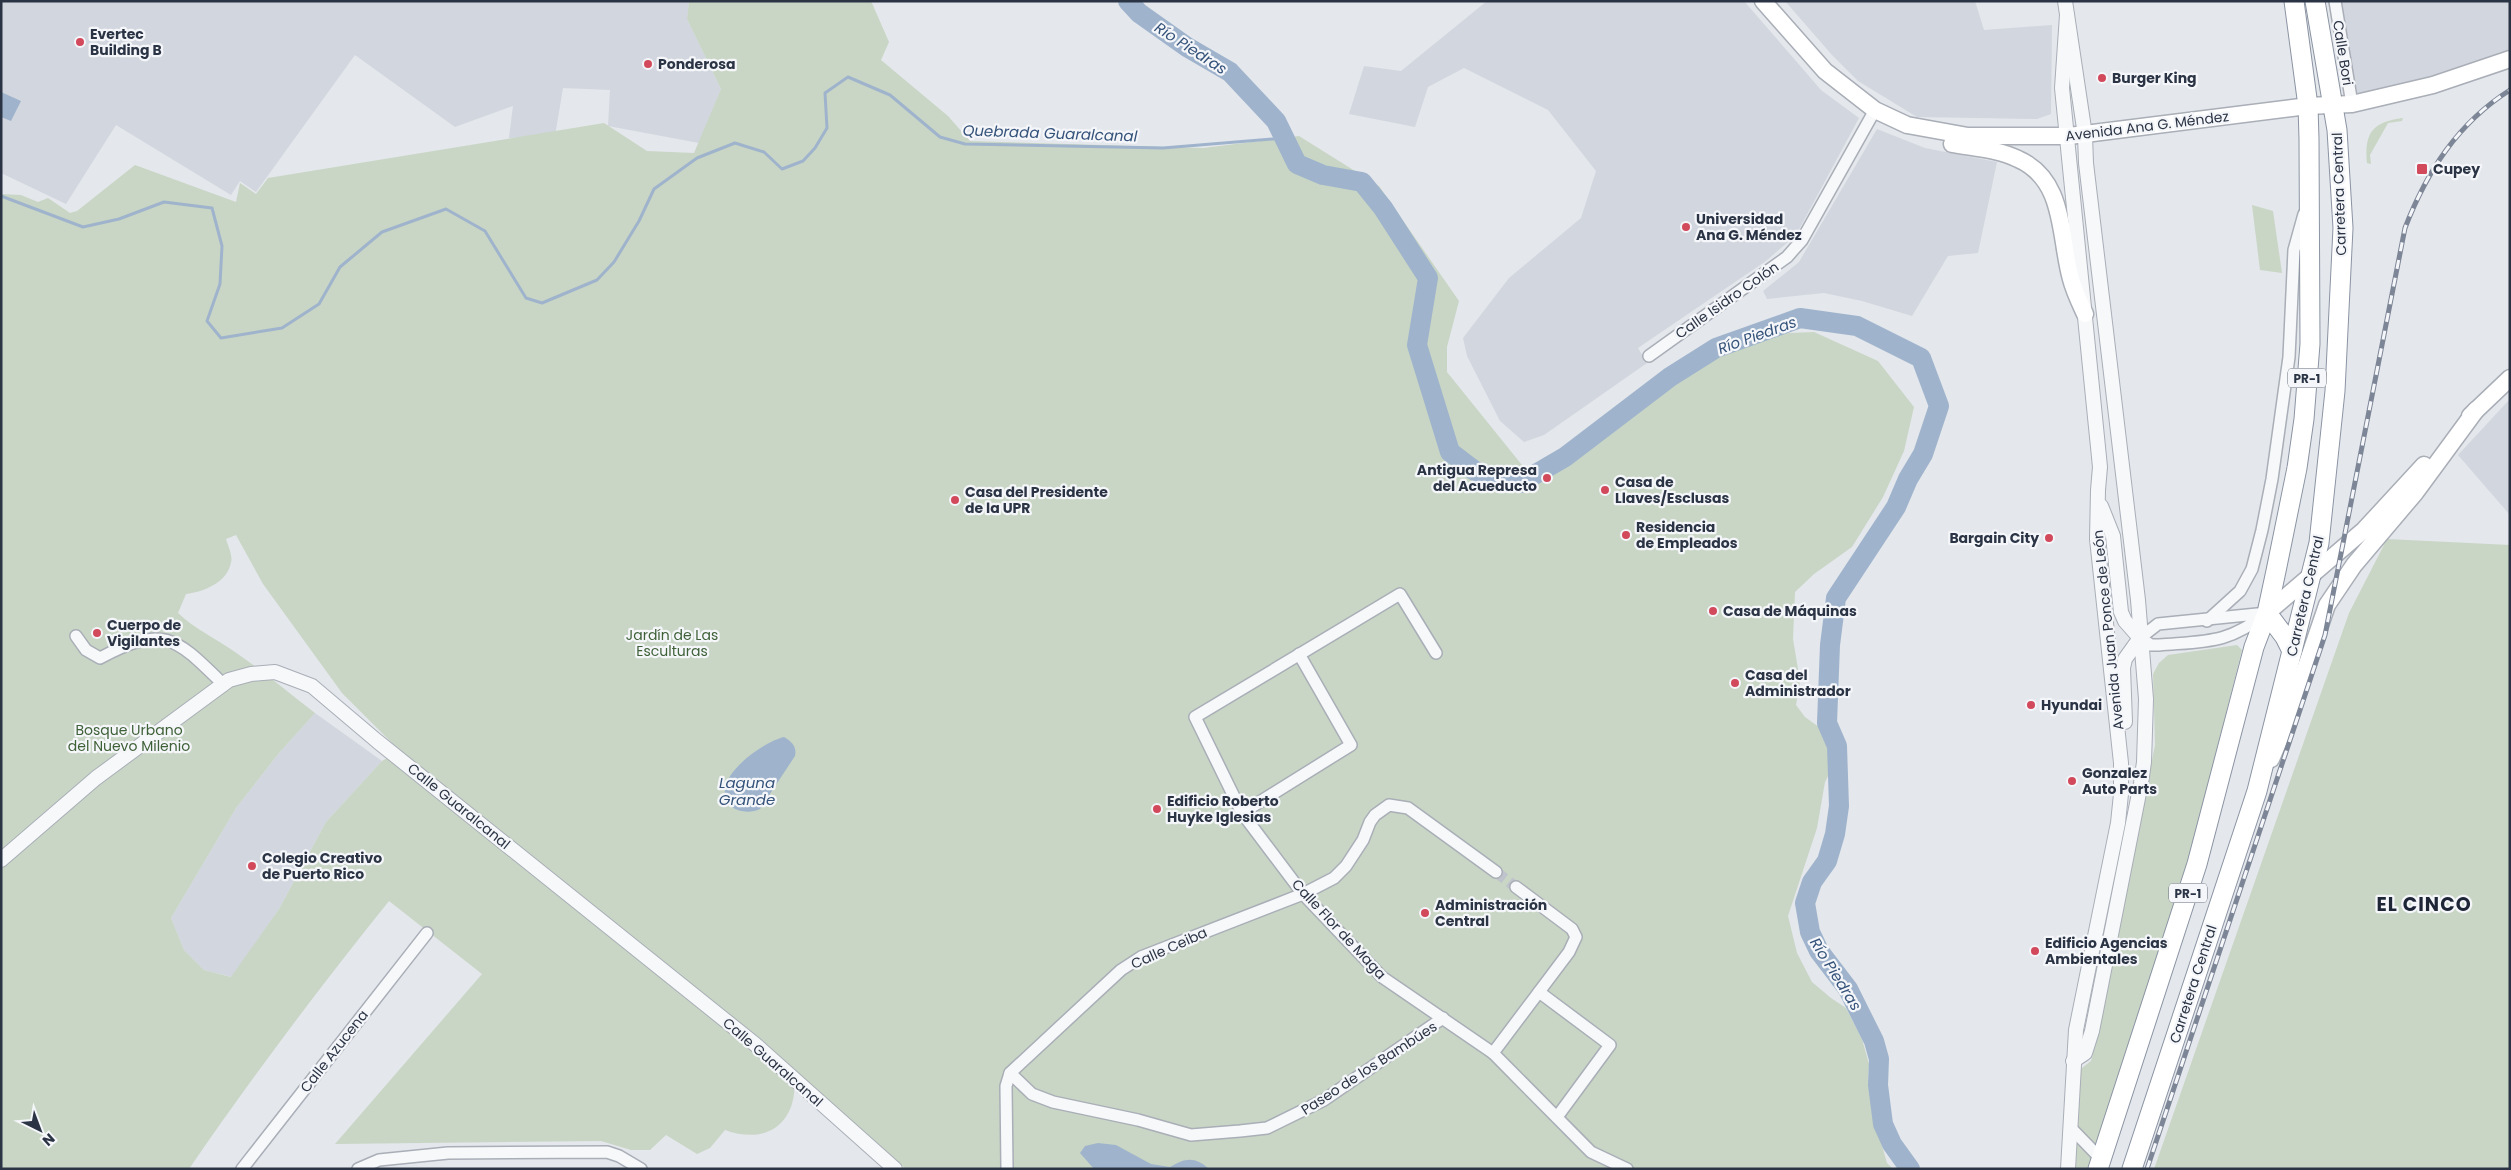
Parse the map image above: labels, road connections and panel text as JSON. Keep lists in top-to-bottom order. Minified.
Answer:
{"streets":{"highway":["Carretera Central","PR-1"],"main road":["Avenida Ana G. Méndez"],"street":["Calle Bori","Calle Isidro Colón","Avenida Juan Ponce de León","Calle Guaralcanal","Calle Flor de Maga","Calle Ceiba","Calle Azucena","Paseo de los Bambúes"]},"crossings":[["Calle Bori","Avenida Ana G. Méndez"],["Avenida Ana G. Méndez","Carretera Central"],["Avenida Ana G. Méndez","Calle Isidro Colón"],["Avenida Ana G. Méndez","Avenida Juan Ponce de León"],["Calle Flor de Maga","Calle Ceiba"],["Calle Flor de Maga","Paseo de los Bambúes"],["Calle Ceiba","Paseo de los Bambúes"]],"districts":["EL CINCO"],"water":["Río Piedras","Quebrada Guaralcanal","Laguna Grande"],"parks":["Jardín de Las Esculturas","Bosque Urbano del Nuevo Milenio"],"places":{"other":["Evertec Building B","Ponderosa","Burger King","Universidad Ana G. Méndez","Antigua Represa del Acueducto","Casa de Llaves/Esclusas","Casa del Presidente de la UPR","Residencia de Empleados","Bargain City","Casa de Máquinas","Cuerpo de Vigilantes","Casa del Administrador","Hyundai","Gonzalez Auto Parts","Edificio Roberto Huyke Iglesias","Colegio Creativo de Puerto Rico","Administración Central","Edificio Agencias Ambientales"],"transit":["Cupey"]},"north":"bottom right"}
